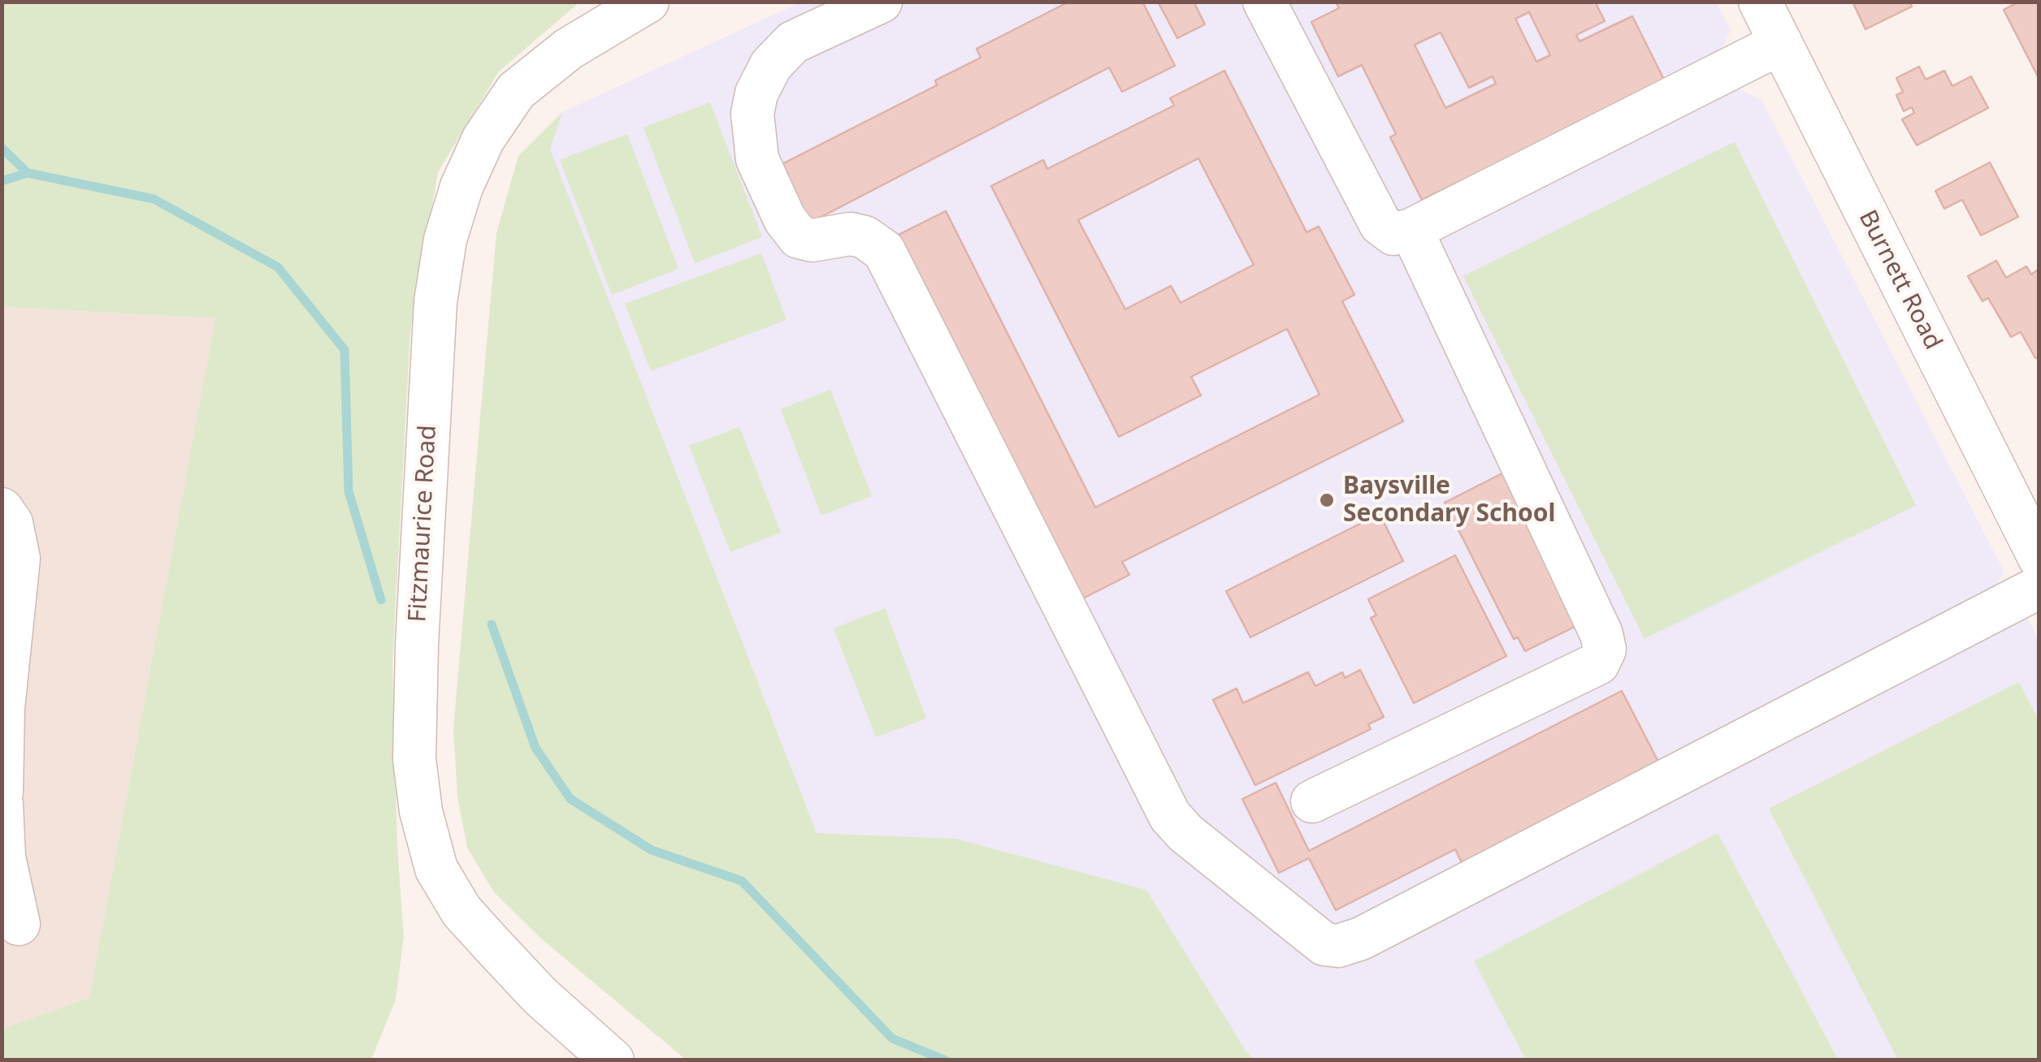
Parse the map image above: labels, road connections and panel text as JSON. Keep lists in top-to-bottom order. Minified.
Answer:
{"streets":{"street":["Burnett Road","Fitzmaurice Road"]},"places":["Baysville Secondary School"]}
